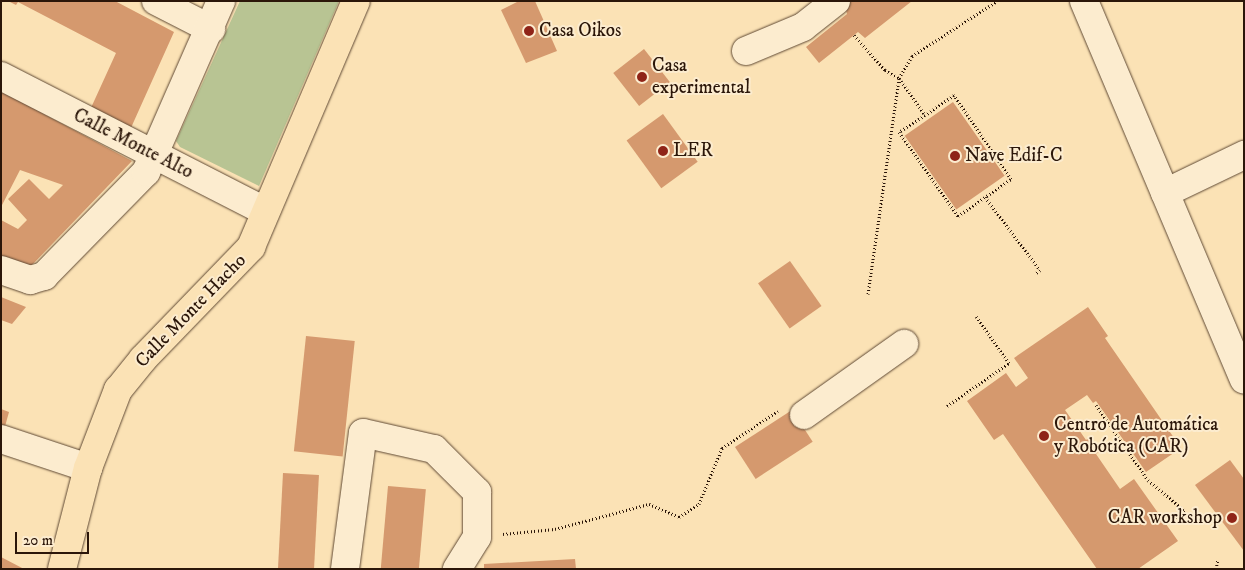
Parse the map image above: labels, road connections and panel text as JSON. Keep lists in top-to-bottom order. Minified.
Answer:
{"streets":{"main road":["Calle Monte Hacho"],"street":["Calle Monte Alto"]},"crossings":[["Calle Monte Alto","Calle Monte Hacho"]],"places":["Casa Oikos","Casa experimental","LER","Nave Edif-C","Centro de Automática y Robótica (CAR)","CAR workshop"],"scale_bar":"20 m"}
